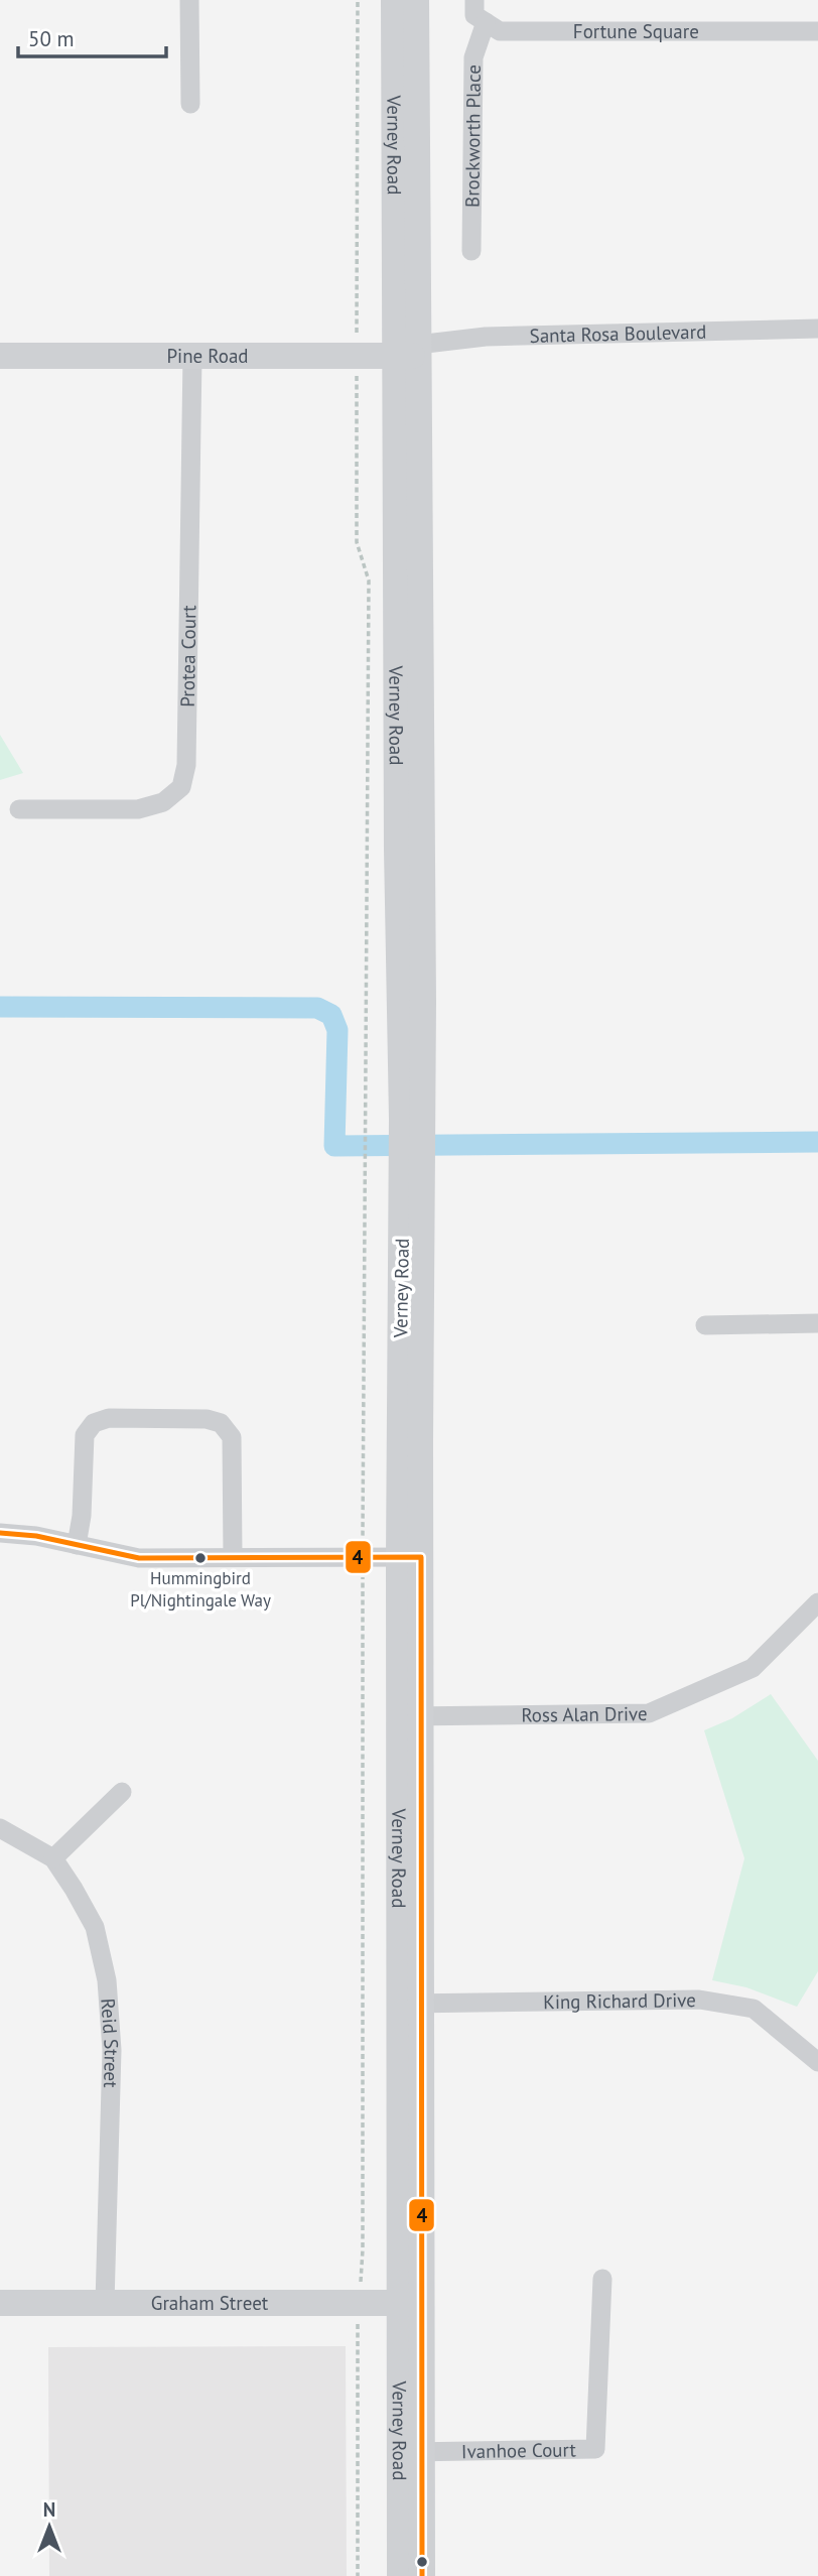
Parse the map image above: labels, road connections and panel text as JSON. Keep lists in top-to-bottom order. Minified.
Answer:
{"streets":{"street":["Fortune Square","Brockworth Place","Verney Road","Santa Rosa Boulevard","Pine Road","Protea Court","Ross Alan Drive","King Richard Drive","Reid Street","Graham Street","Ivanhoe Court"]},"crossings":[["Fortune Square","Brockworth Place"],["Verney Road","Santa Rosa Boulevard"],["Verney Road","Pine Road"],["Verney Road","Ross Alan Drive"],["Verney Road","King Richard Drive"],["Verney Road","Graham Street"],["Verney Road","Ivanhoe Court"],["Santa Rosa Boulevard","Pine Road"],["Pine Road","Protea Court"],["Reid Street","Graham Street"]],"places":["Hummingbird Pl/Nightingale Way"],"lines":["transit line 4"],"scale_bar":"50 m","north":"top"}
